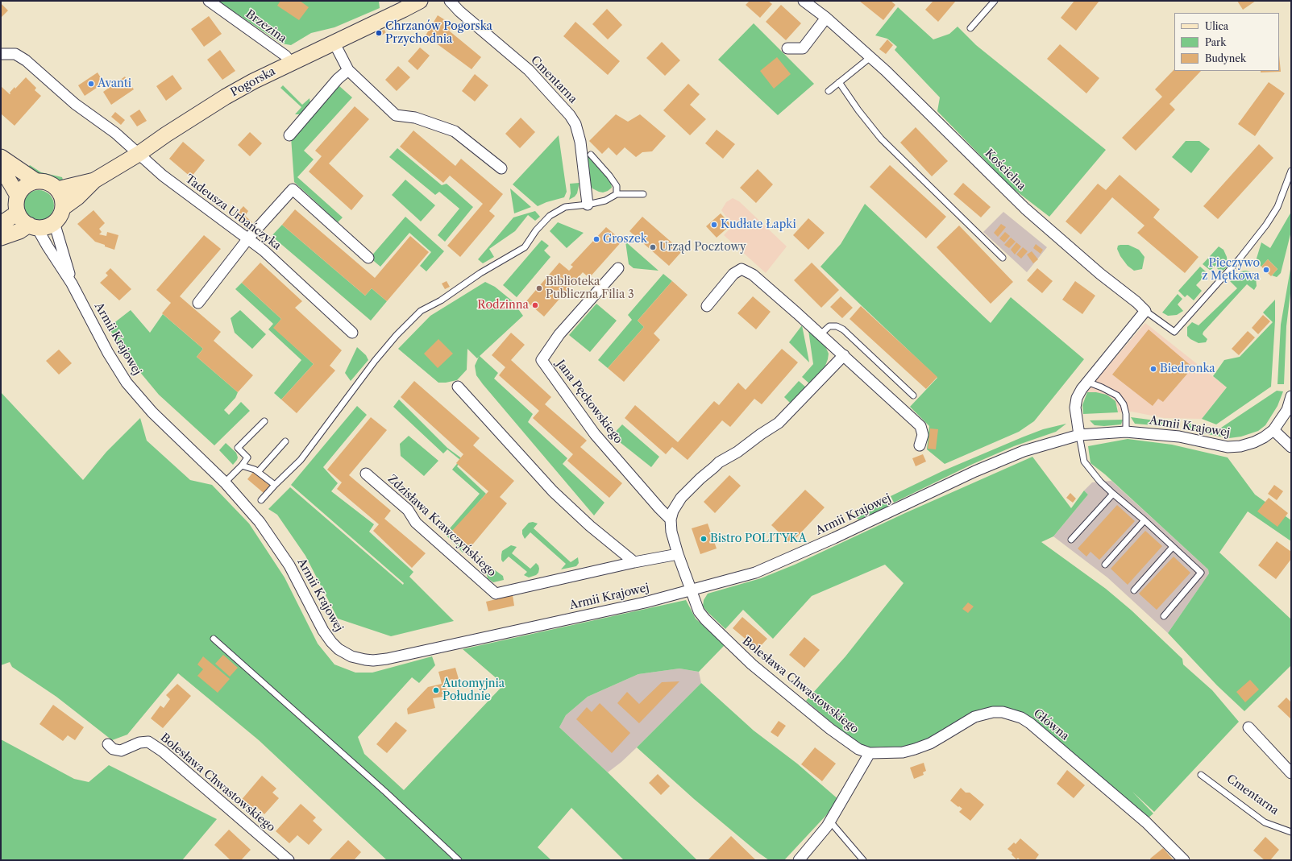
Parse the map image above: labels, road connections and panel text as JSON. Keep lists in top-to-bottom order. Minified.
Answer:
{"streets":{"street":["Brzezina","Cmentarna","Pogorska","Kościelna","Tadeusza Urbańczyka","Armii Krajowej","Jana Pęckowskiego","Zdzisława Krawczyńskiego","Bolesława Chwastowskiego","Główna"]},"crossings":[["Brzezina","Pogorska"],["Pogorska","Tadeusza Urbańczyka"],["Pogorska","Armii Krajowej"],["Armii Krajowej","Bolesława Chwastowskiego"],["Bolesława Chwastowskiego","Główna"]],"places":["Chrzanów Pogorska Przychodnia","Avanti","Kudłate Łapki","Groszek","Urząd Pocztowy","Pieczywo z Mętkowa","Biblioteka Publiczna Filia 3","Rodzinna","Biedronka","Bistro POLITYKA","Automyjnia Południe"],"legend":["Ulica","Park","Budynek"]}
